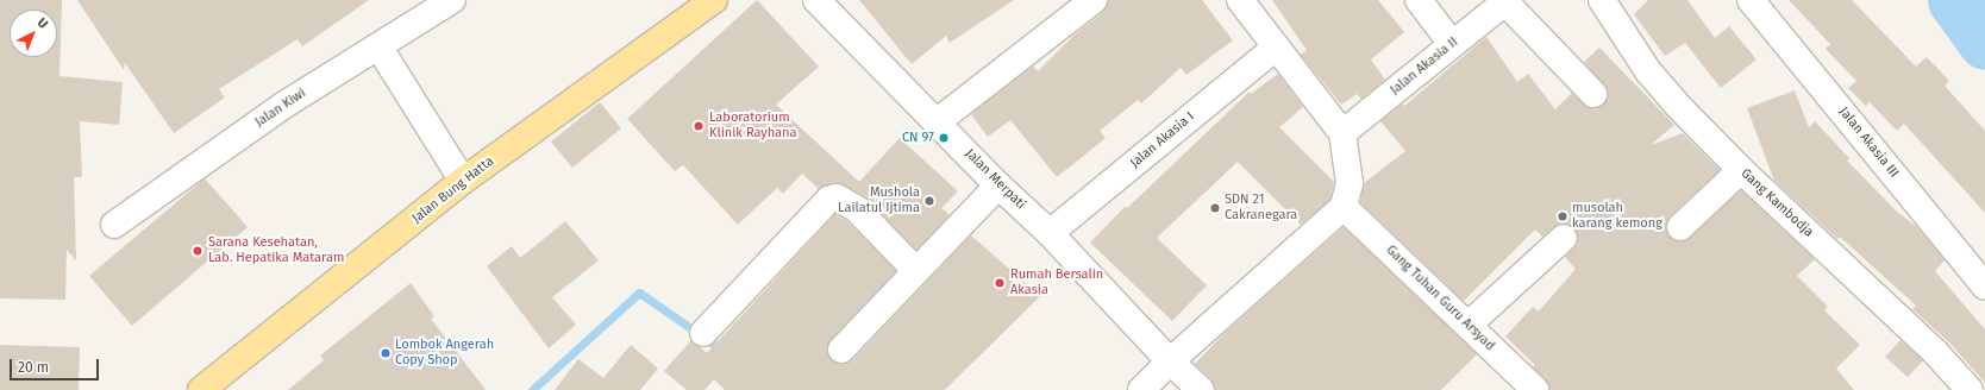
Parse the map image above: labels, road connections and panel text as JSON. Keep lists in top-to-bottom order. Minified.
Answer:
{"streets":{"main road":["Jalan Bung Hatta"],"street":["Jalan Akasia II","Jalan Kiwi","Jalan Akasia I","Jalan Akasia III","Jalan Merpati","Gang Kambodja","Gang Tuhan Guru Arsyad"]},"crossings":[["Jalan Akasia I","Jalan Merpati"]],"places":["Laboratorium Klinik Rayhana","CN 97","Mushola Lailatul Ijtima","SDN 21 Cakranegara","musolah karang kemong","Sarana Kesehatan, Lab. Hepatika Mataram","Rumah Bersalin Akasia","Lombok Angerah Copy Shop"],"scale_bar":"20 m","north":"top right"}
